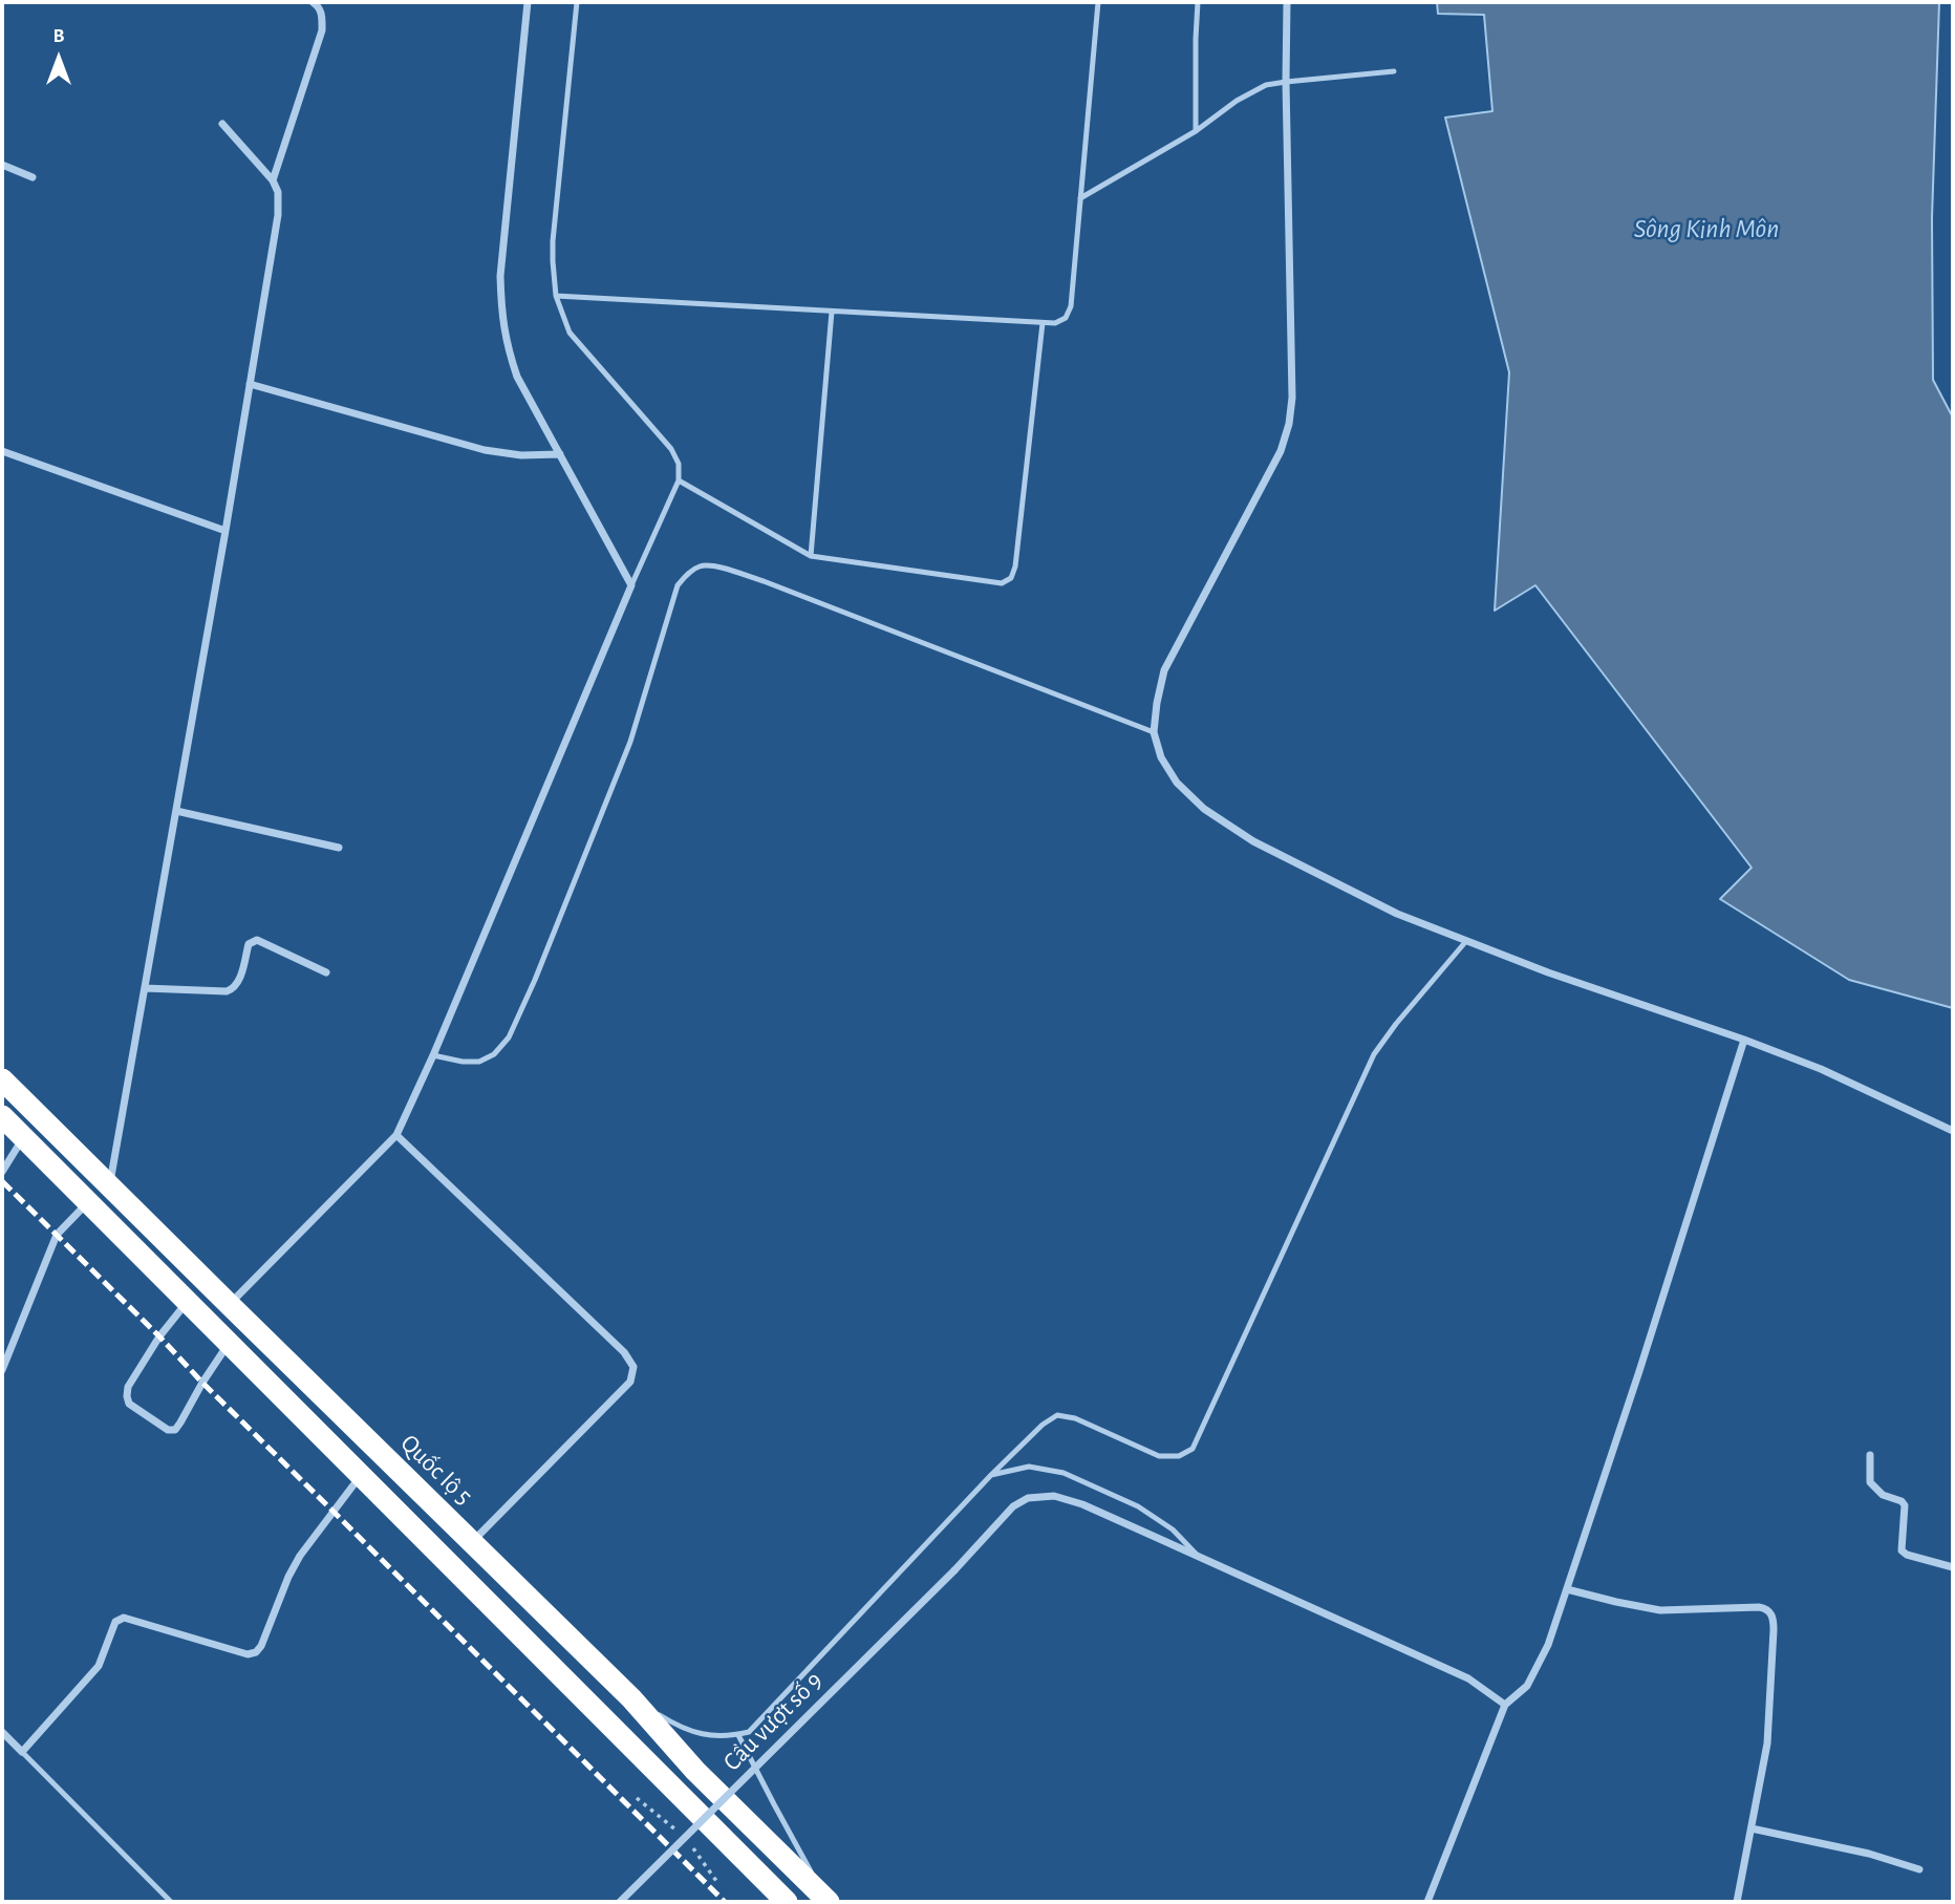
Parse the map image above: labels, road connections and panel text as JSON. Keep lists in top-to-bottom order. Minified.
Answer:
{"streets":{"highway":["Quốc lộ 5"],"street":["Cầu vượt số 9"]},"water":["Sông Kinh Môn"],"north":"top"}
